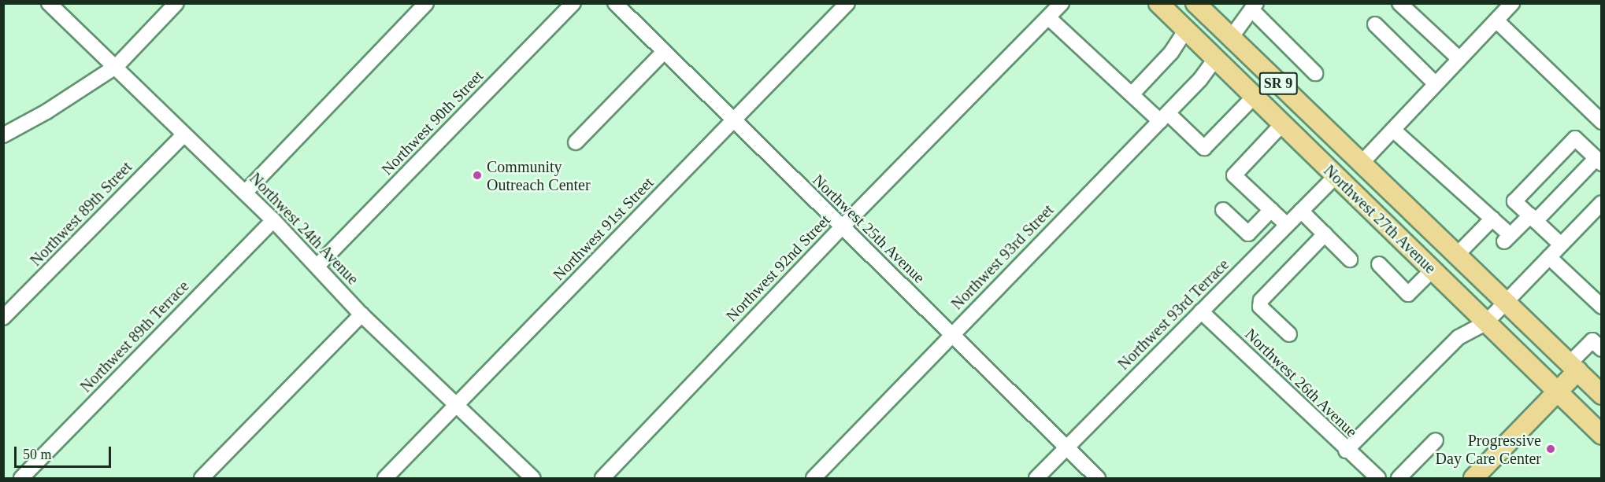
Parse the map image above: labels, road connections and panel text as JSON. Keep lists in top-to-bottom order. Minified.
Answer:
{"streets":{"main road":["SR 9","Northwest 27th Avenue"],"street":["Northwest 90th Street","Northwest 89th Street","Northwest 24th Avenue","Northwest 91st Street","Northwest 25th Avenue","Northwest 93rd Street","Northwest 92nd Street","Northwest 93rd Terrace","Northwest 89th Terrace","Northwest 26th Avenue"]},"crossings":[["Northwest 90th Street","Northwest 24th Avenue"],["Northwest 89th Street","Northwest 24th Avenue"],["Northwest 27th Avenue","Northwest 93rd Street"],["Northwest 27th Avenue","Northwest 93rd Terrace"],["Northwest 24th Avenue","Northwest 91st Street"],["Northwest 24th Avenue","Northwest 89th Terrace"],["Northwest 91st Street","Northwest 25th Avenue"],["Northwest 25th Avenue","Northwest 93rd Street"],["Northwest 25th Avenue","Northwest 92nd Street"],["Northwest 25th Avenue","Northwest 93rd Terrace"],["Northwest 93rd Terrace","Northwest 26th Avenue"]],"places":["Community Outreach Center","Progressive Day Care Center"],"scale_bar":"50 m"}
